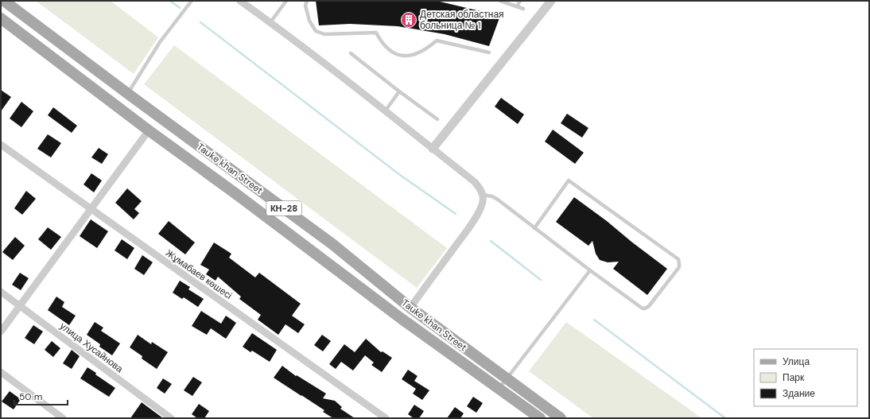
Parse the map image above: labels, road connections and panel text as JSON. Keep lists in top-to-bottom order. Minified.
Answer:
{"streets":{"main road":["Tauke khan Street","КН-28"],"street":["Жұмабаев көшесі","улица Хусайнова"]},"places":{"building":["Детская областная больница № 1"]},"legend":["Улица","Парк","Здание"],"scale_bar":"50 m"}
